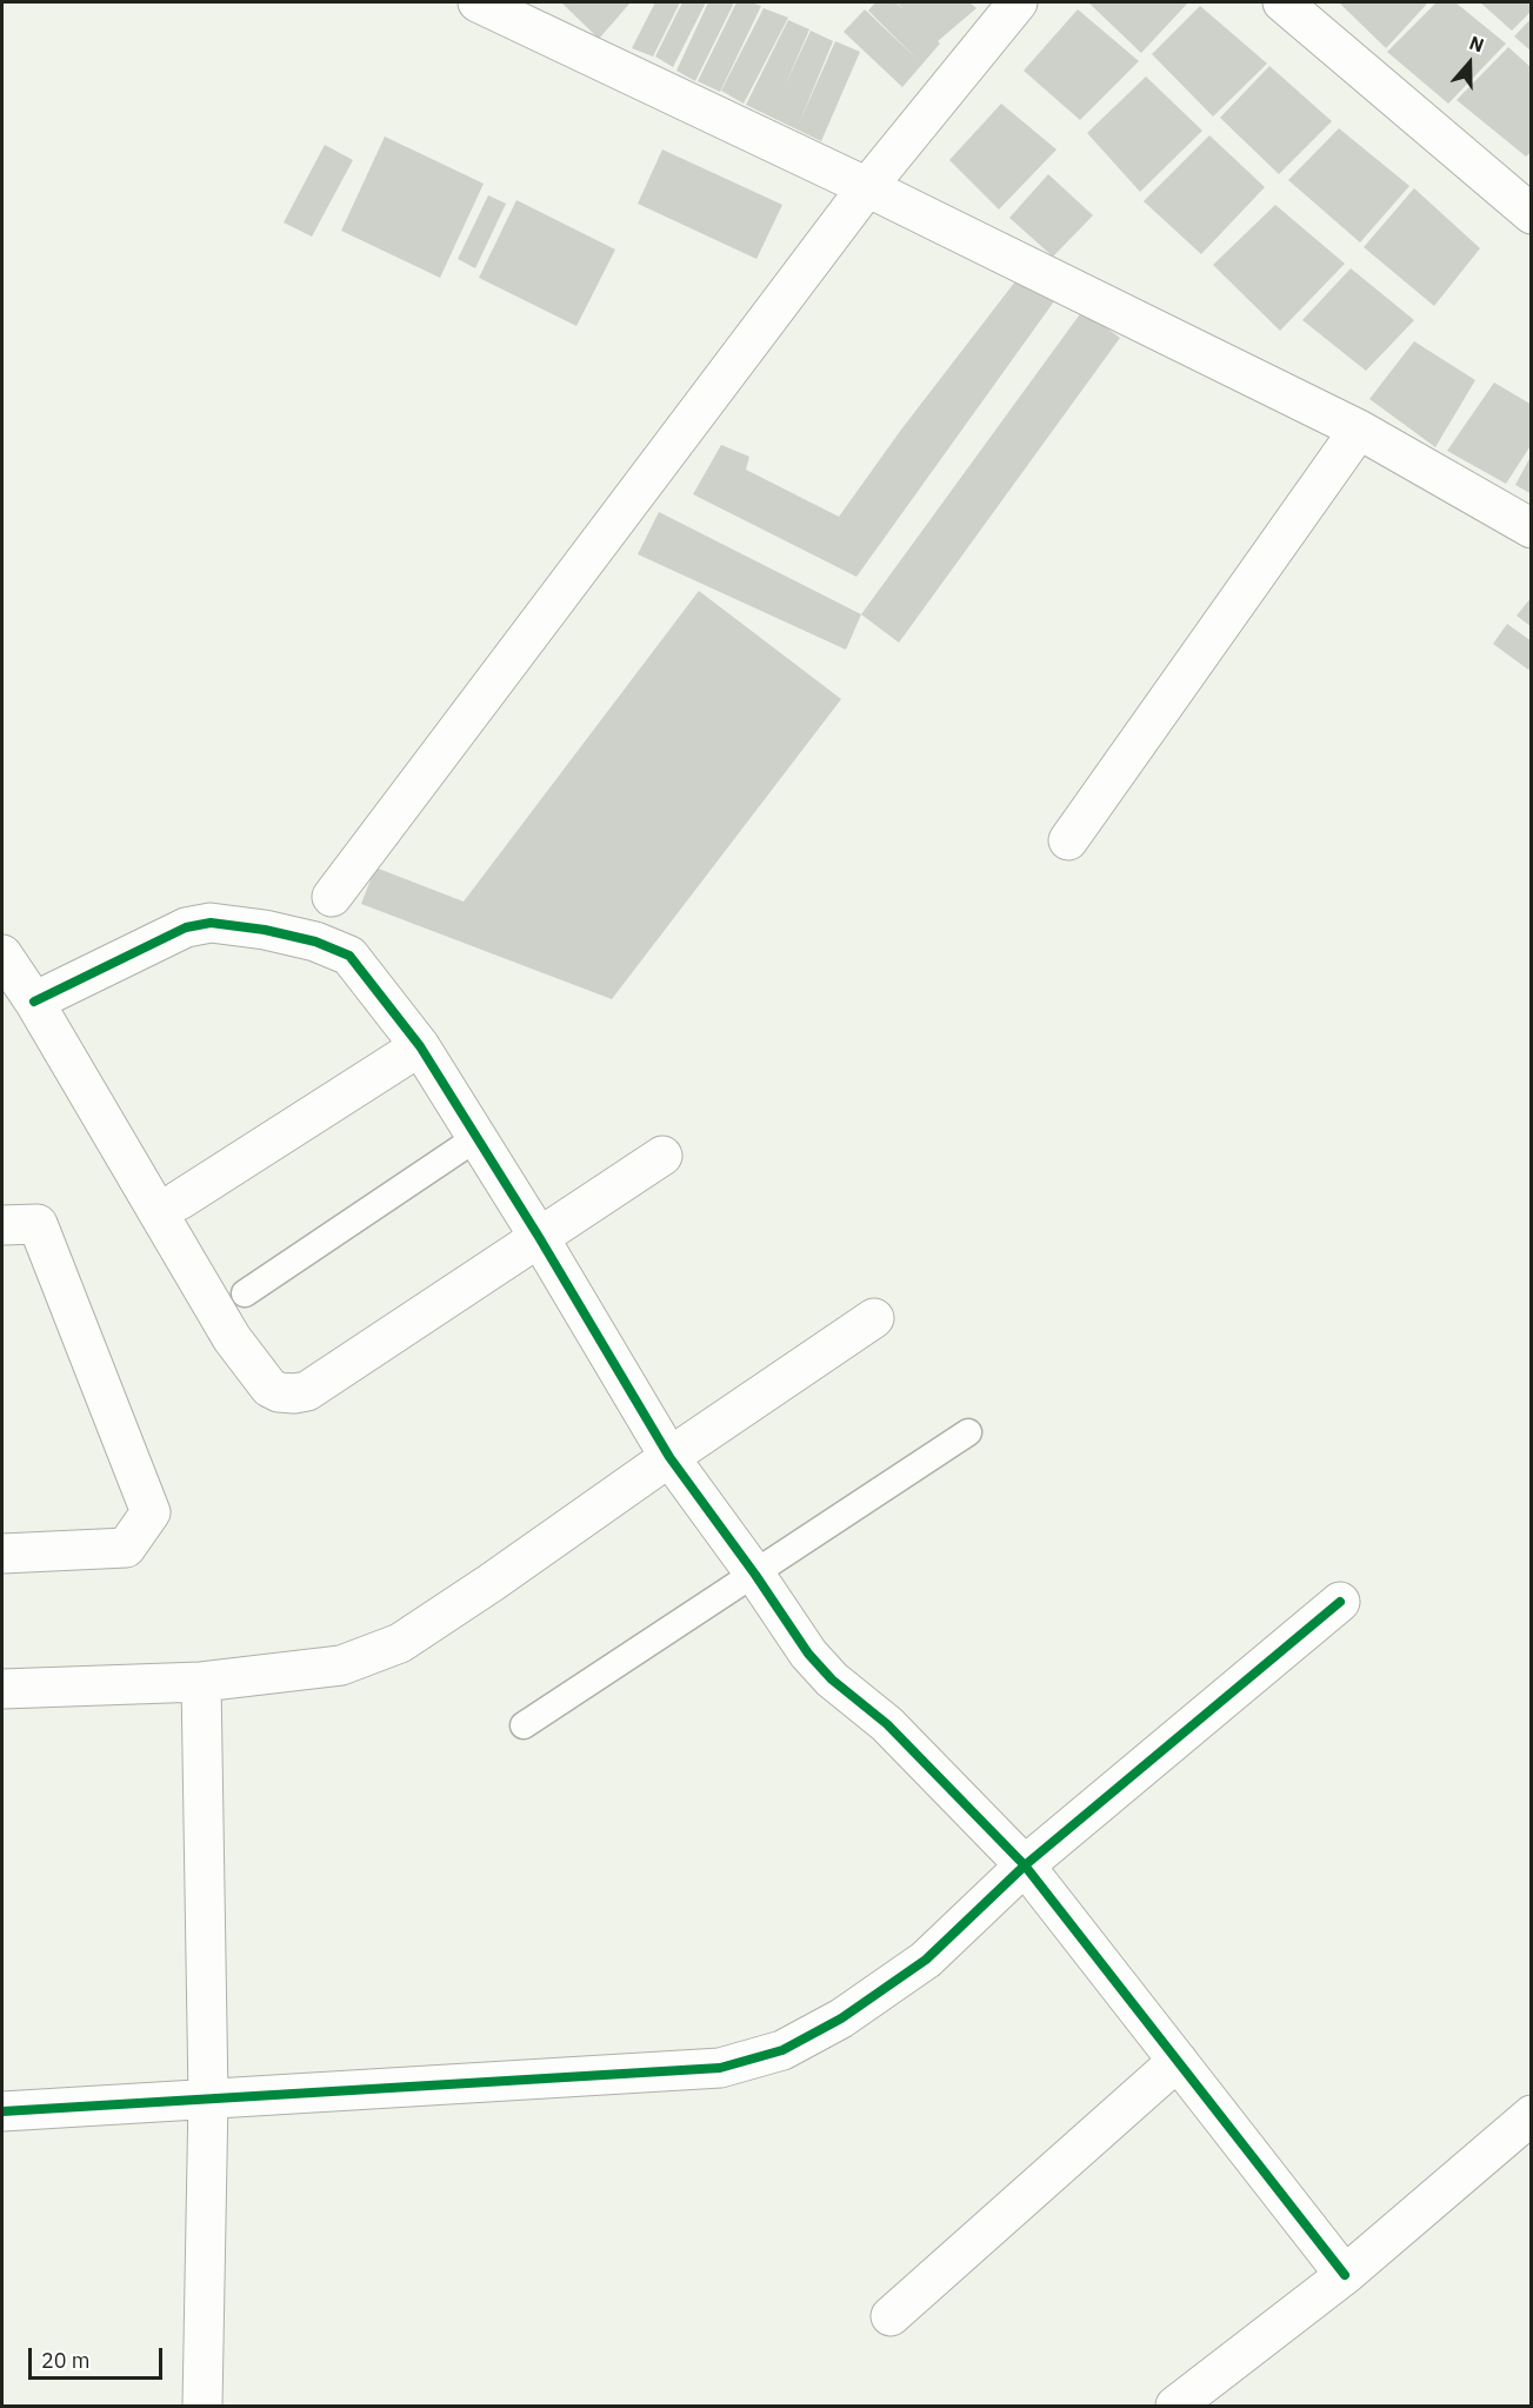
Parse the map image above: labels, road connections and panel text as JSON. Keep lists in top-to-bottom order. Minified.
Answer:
{"scale_bar":"20 m","north":"top"}
